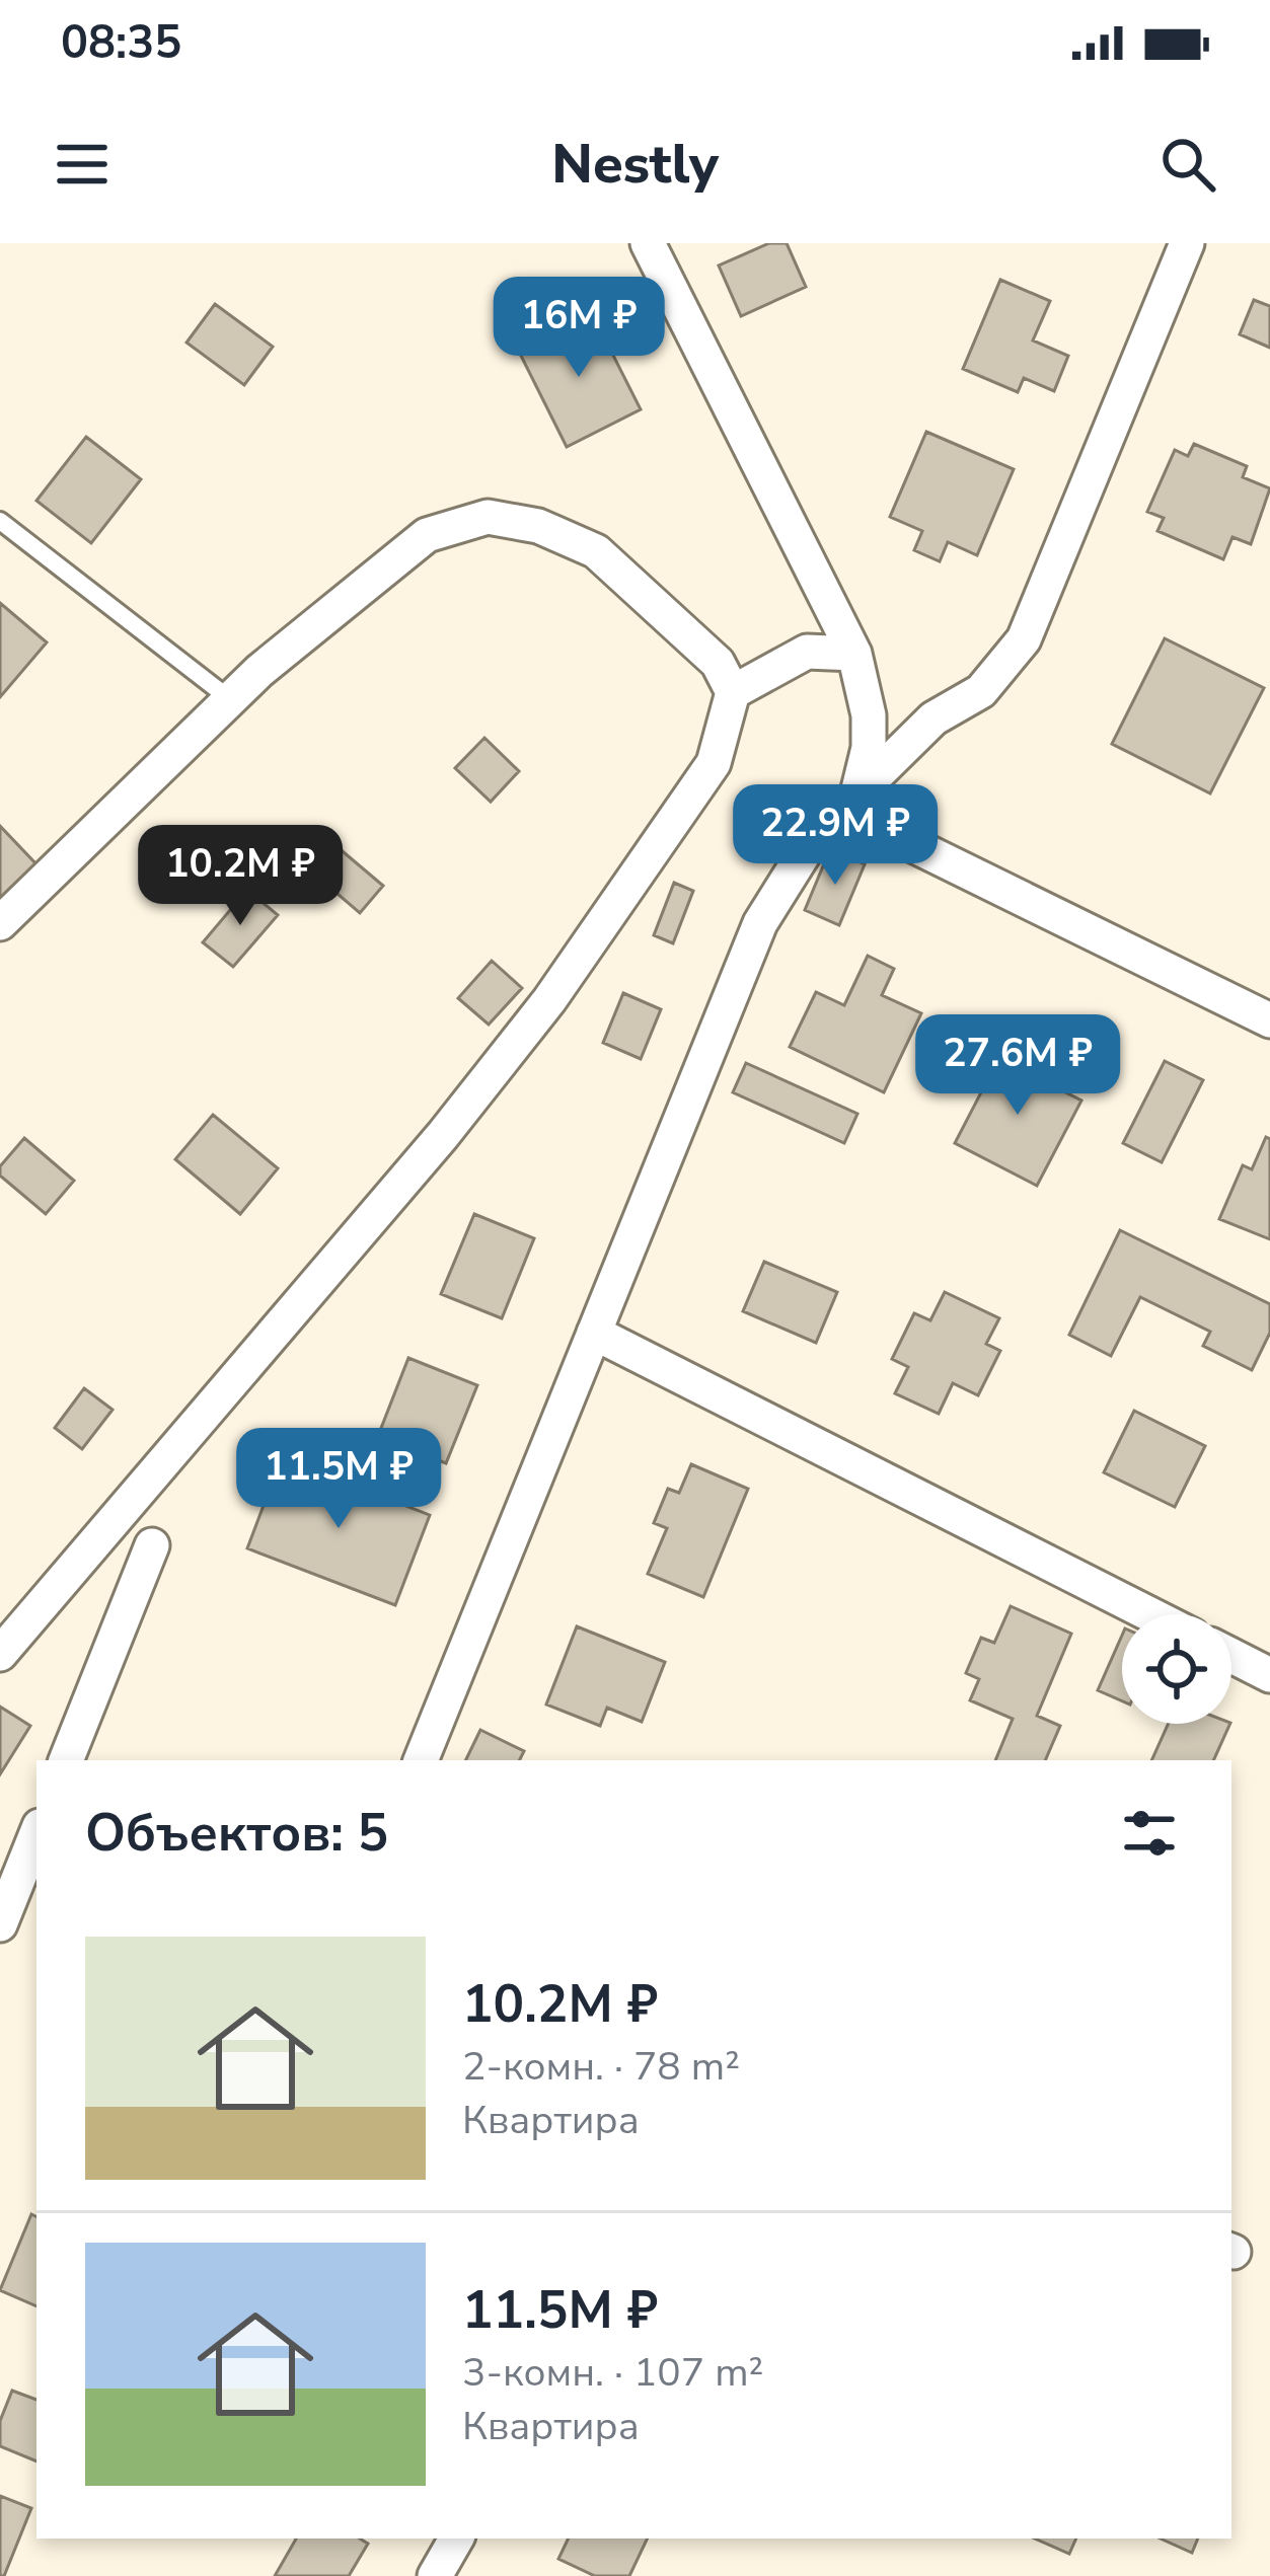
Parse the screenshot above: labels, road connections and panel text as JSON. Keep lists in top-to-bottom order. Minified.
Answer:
{"page":{"status":"08:35","header":"Nestly","price":["16M ₽","22.9M ₽","10.2M ₽","27.6M ₽","11.5M ₽"],"heading":"Объектов: 5","list":[{"name":"10.2M ₽","note":"2-комн. · 78 m² · Квартира"},{"name":"11.5M ₽","note":"3-комн. · 107 m² · Квартира"}]}}
